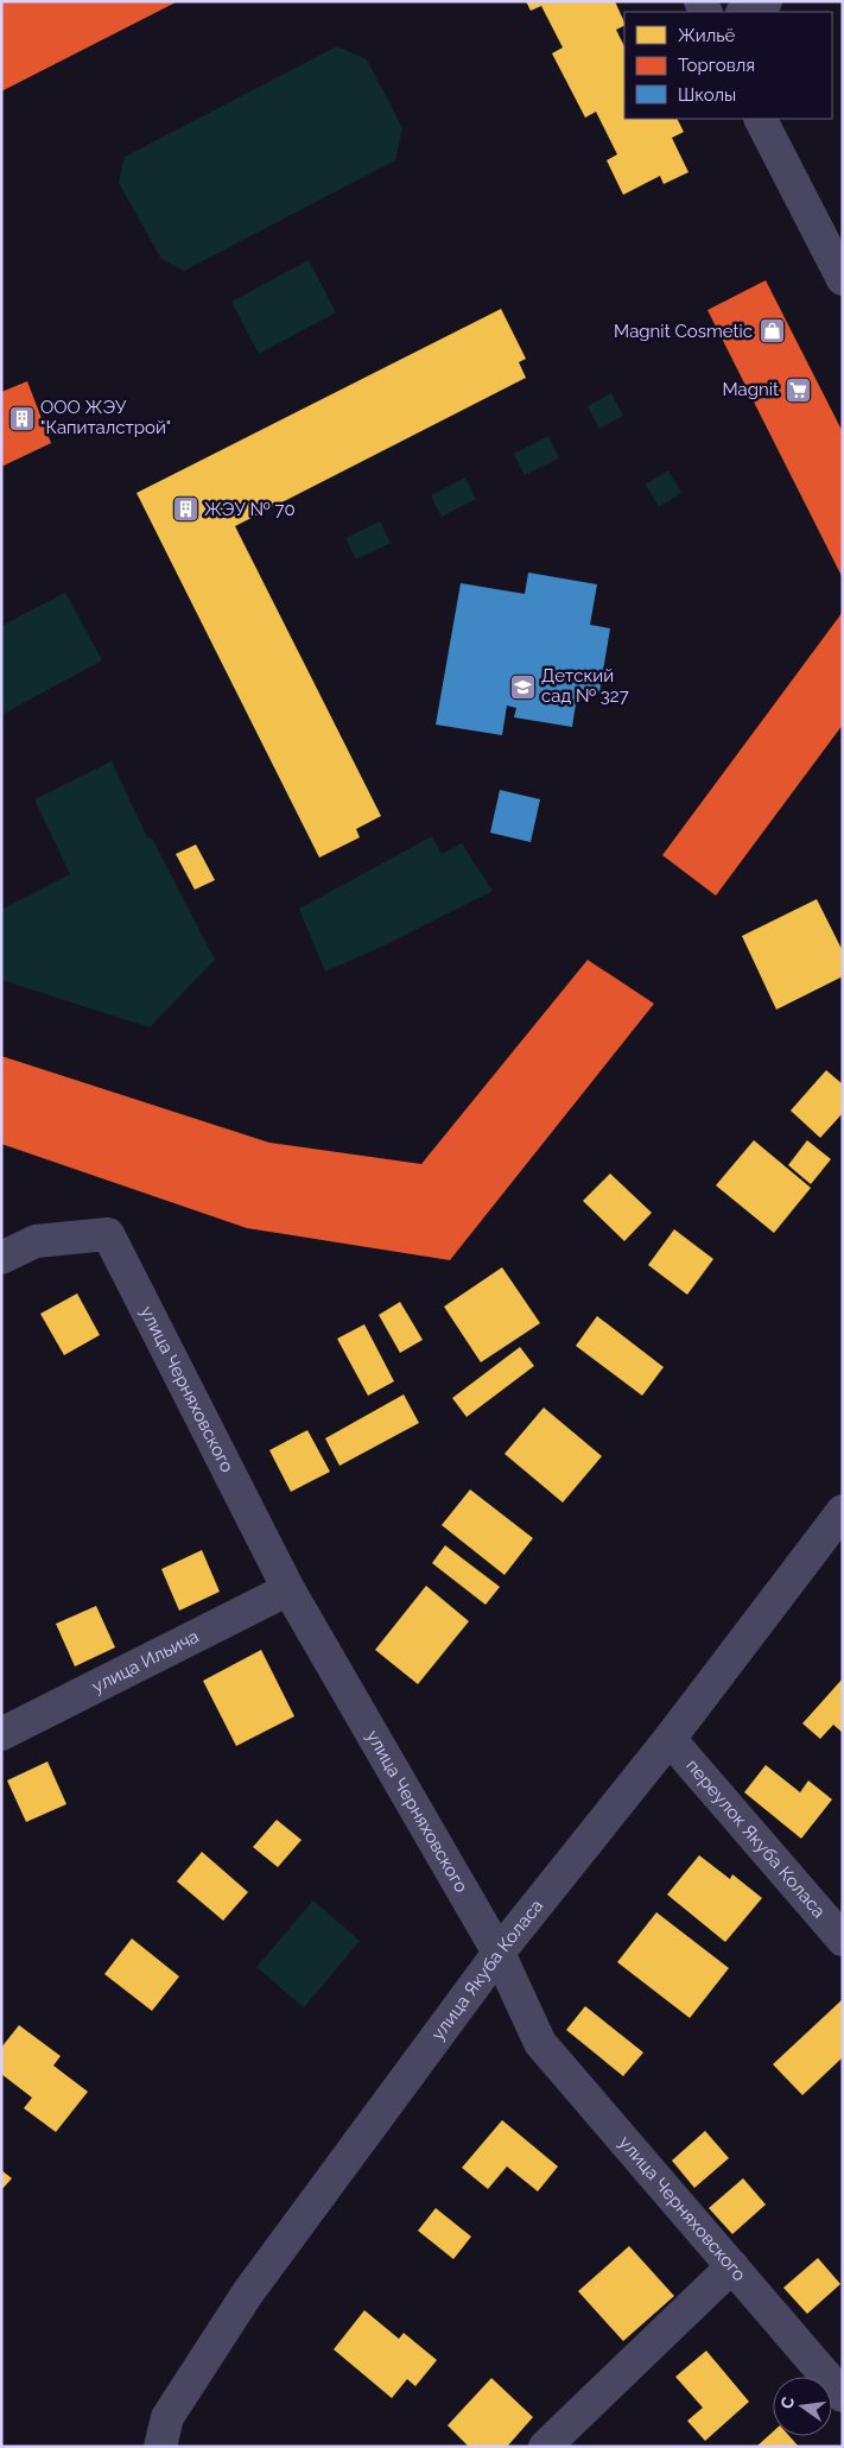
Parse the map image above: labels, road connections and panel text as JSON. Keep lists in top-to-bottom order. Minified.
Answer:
{"streets":{"street":["улица Черняховского","улица Ильича","переулок Якуба Коласа","улица Якуба Коласа"]},"crossings":[["улица Черняховского","улица Ильича"],["улица Черняховского","улица Якуба Коласа"],["переулок Якуба Коласа","улица Якуба Коласа"]],"places":{"shop":["Magnit Cosmetic"],"supermarket":["Magnit"],"building":["ООО ЖЭУ \"Капиталстрой\"","ЖЭУ № 70"],"school or university":["Детский сад № 327"]},"legend":["Жильё","Торговля","Школы"],"north":"left"}
